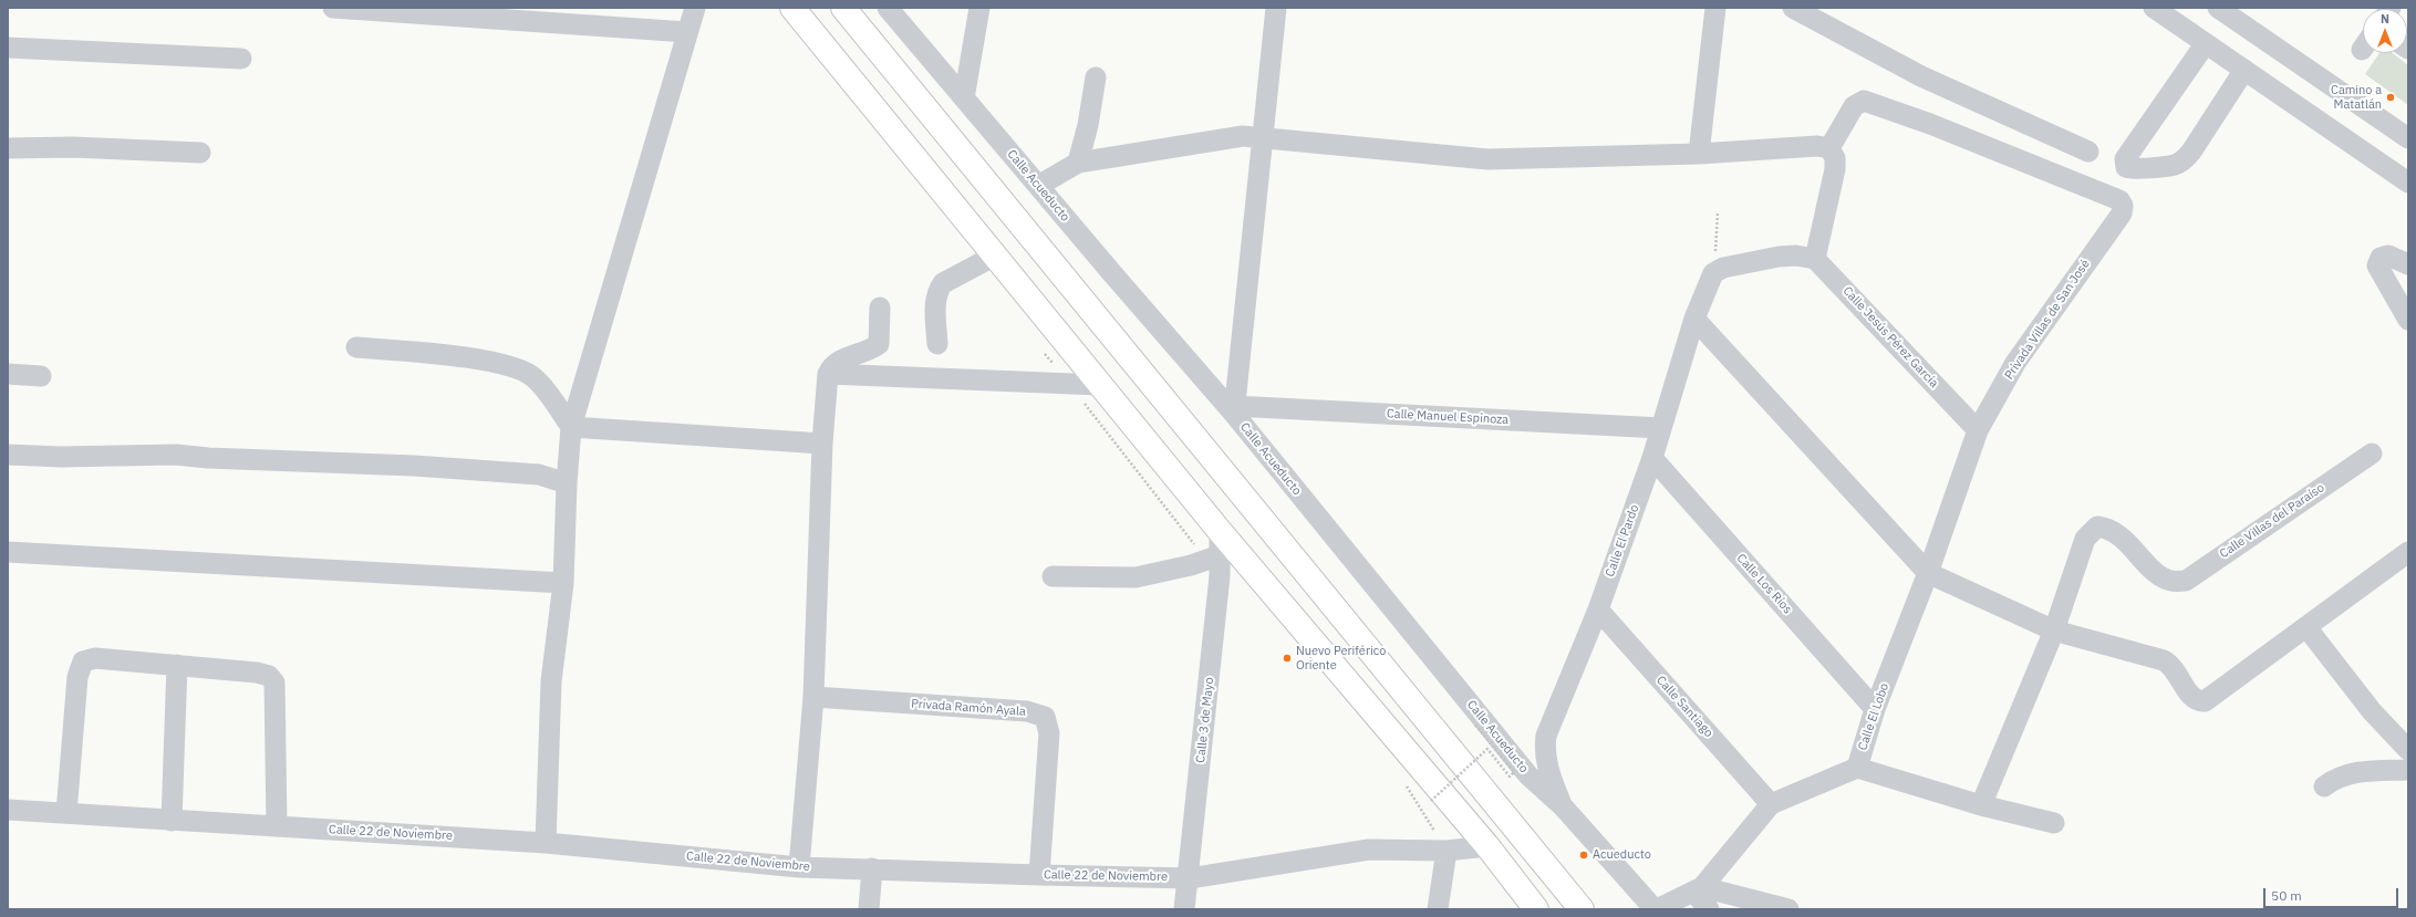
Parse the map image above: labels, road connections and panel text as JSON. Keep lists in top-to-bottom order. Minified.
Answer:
{"streets":{"street":["Calle Acueducto","Privada Villas de San José","Calle Jesús Pérez García","Calle Manuel Espinoza","Calle Villas del Paraíso","Calle El Pardo","Calle Los Ríos","Calle Santiago","Privada Ramón Ayala","Calle El Lobo","Calle 3 de Mayo","Calle 22 de Noviembre"]},"crossings":[["Calle Acueducto","Calle Manuel Espinoza"],["Calle Acueducto","Calle El Pardo"],["Privada Villas de San José","Calle Jesús Pérez García"],["Privada Villas de San José","Calle El Lobo"],["Calle Jesús Pérez García","Calle El Lobo"],["Calle Manuel Espinoza","Calle El Pardo"],["Calle El Pardo","Calle Los Ríos"],["Calle El Pardo","Calle Santiago"],["Calle Los Ríos","Calle El Lobo"],["Privada Ramón Ayala","Calle 22 de Noviembre"],["Calle 3 de Mayo","Calle 22 de Noviembre"]],"places":["Camino a Matatlán","Nuevo Periférico Oriente","Acueducto"],"scale_bar":"50 m","north":"top"}
